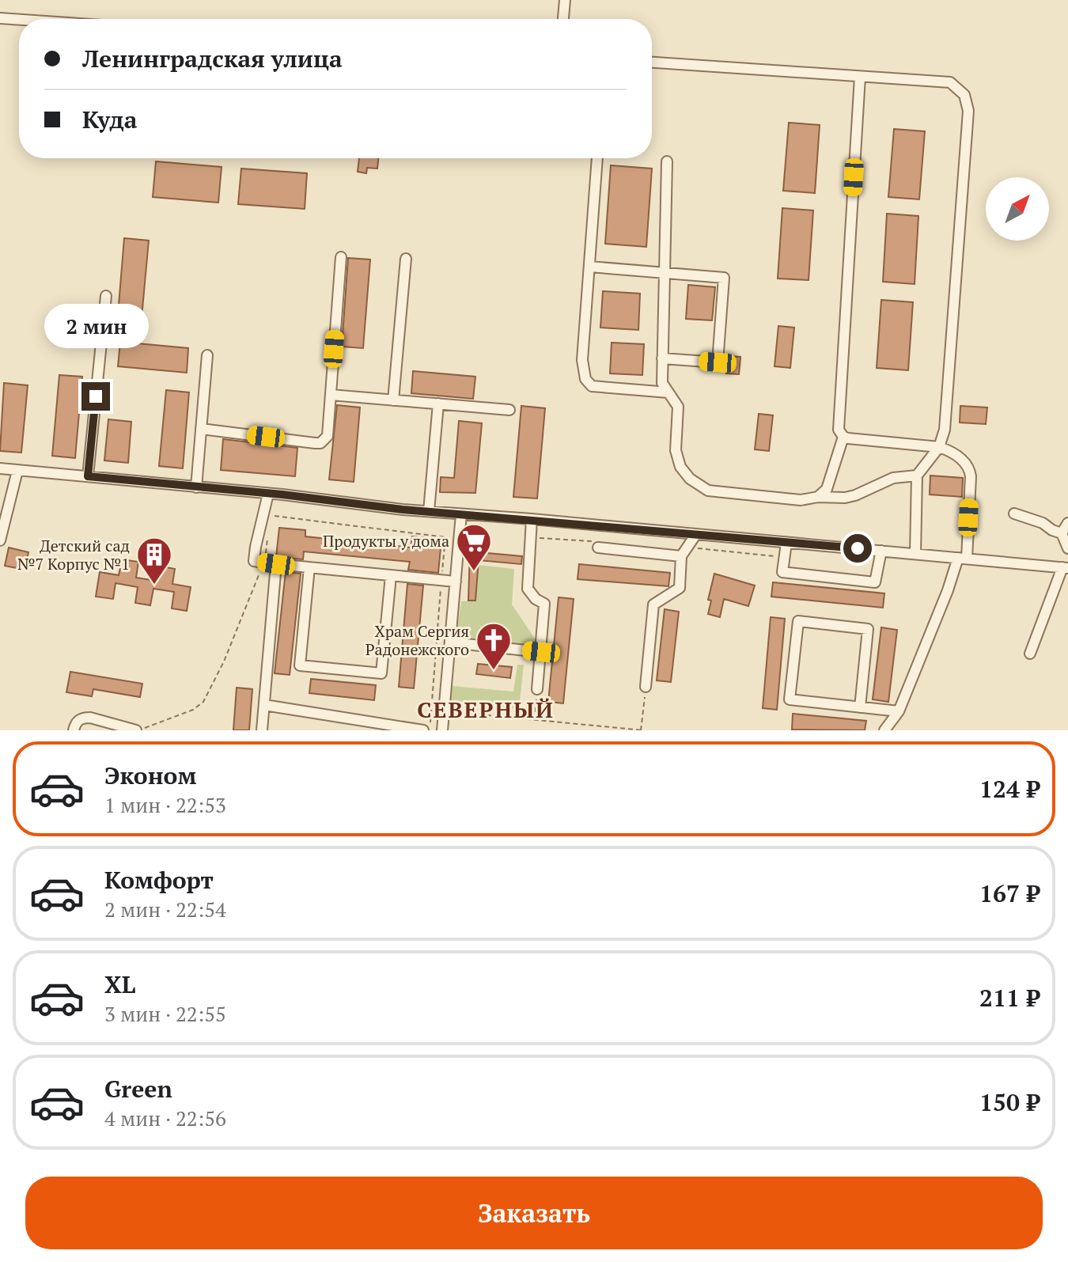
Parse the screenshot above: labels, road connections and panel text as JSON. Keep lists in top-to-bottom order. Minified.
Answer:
{"districts":["СЕВЕРНЫЙ"],"places":{"supermarket":["Продукты у дома"],"building":["Детский сад №7 Корпус №1"],"church":["Храм Сергия Радонежского"]},"north":"top right","page":{"banner":["Ленинградская улица","Куда"],"bubble":"2 мин","list":[{"name":"Эконом","note":"1 мин · 22:53","value":"124 ₽"},{"name":"Комфорт","note":"2 мин · 22:54","value":"167 ₽"},{"name":"XL","note":"3 мин · 22:55","value":"211 ₽"},{"name":"Green","note":"4 мин · 22:56","value":"150 ₽"}],"buttons":"Заказать"}}
